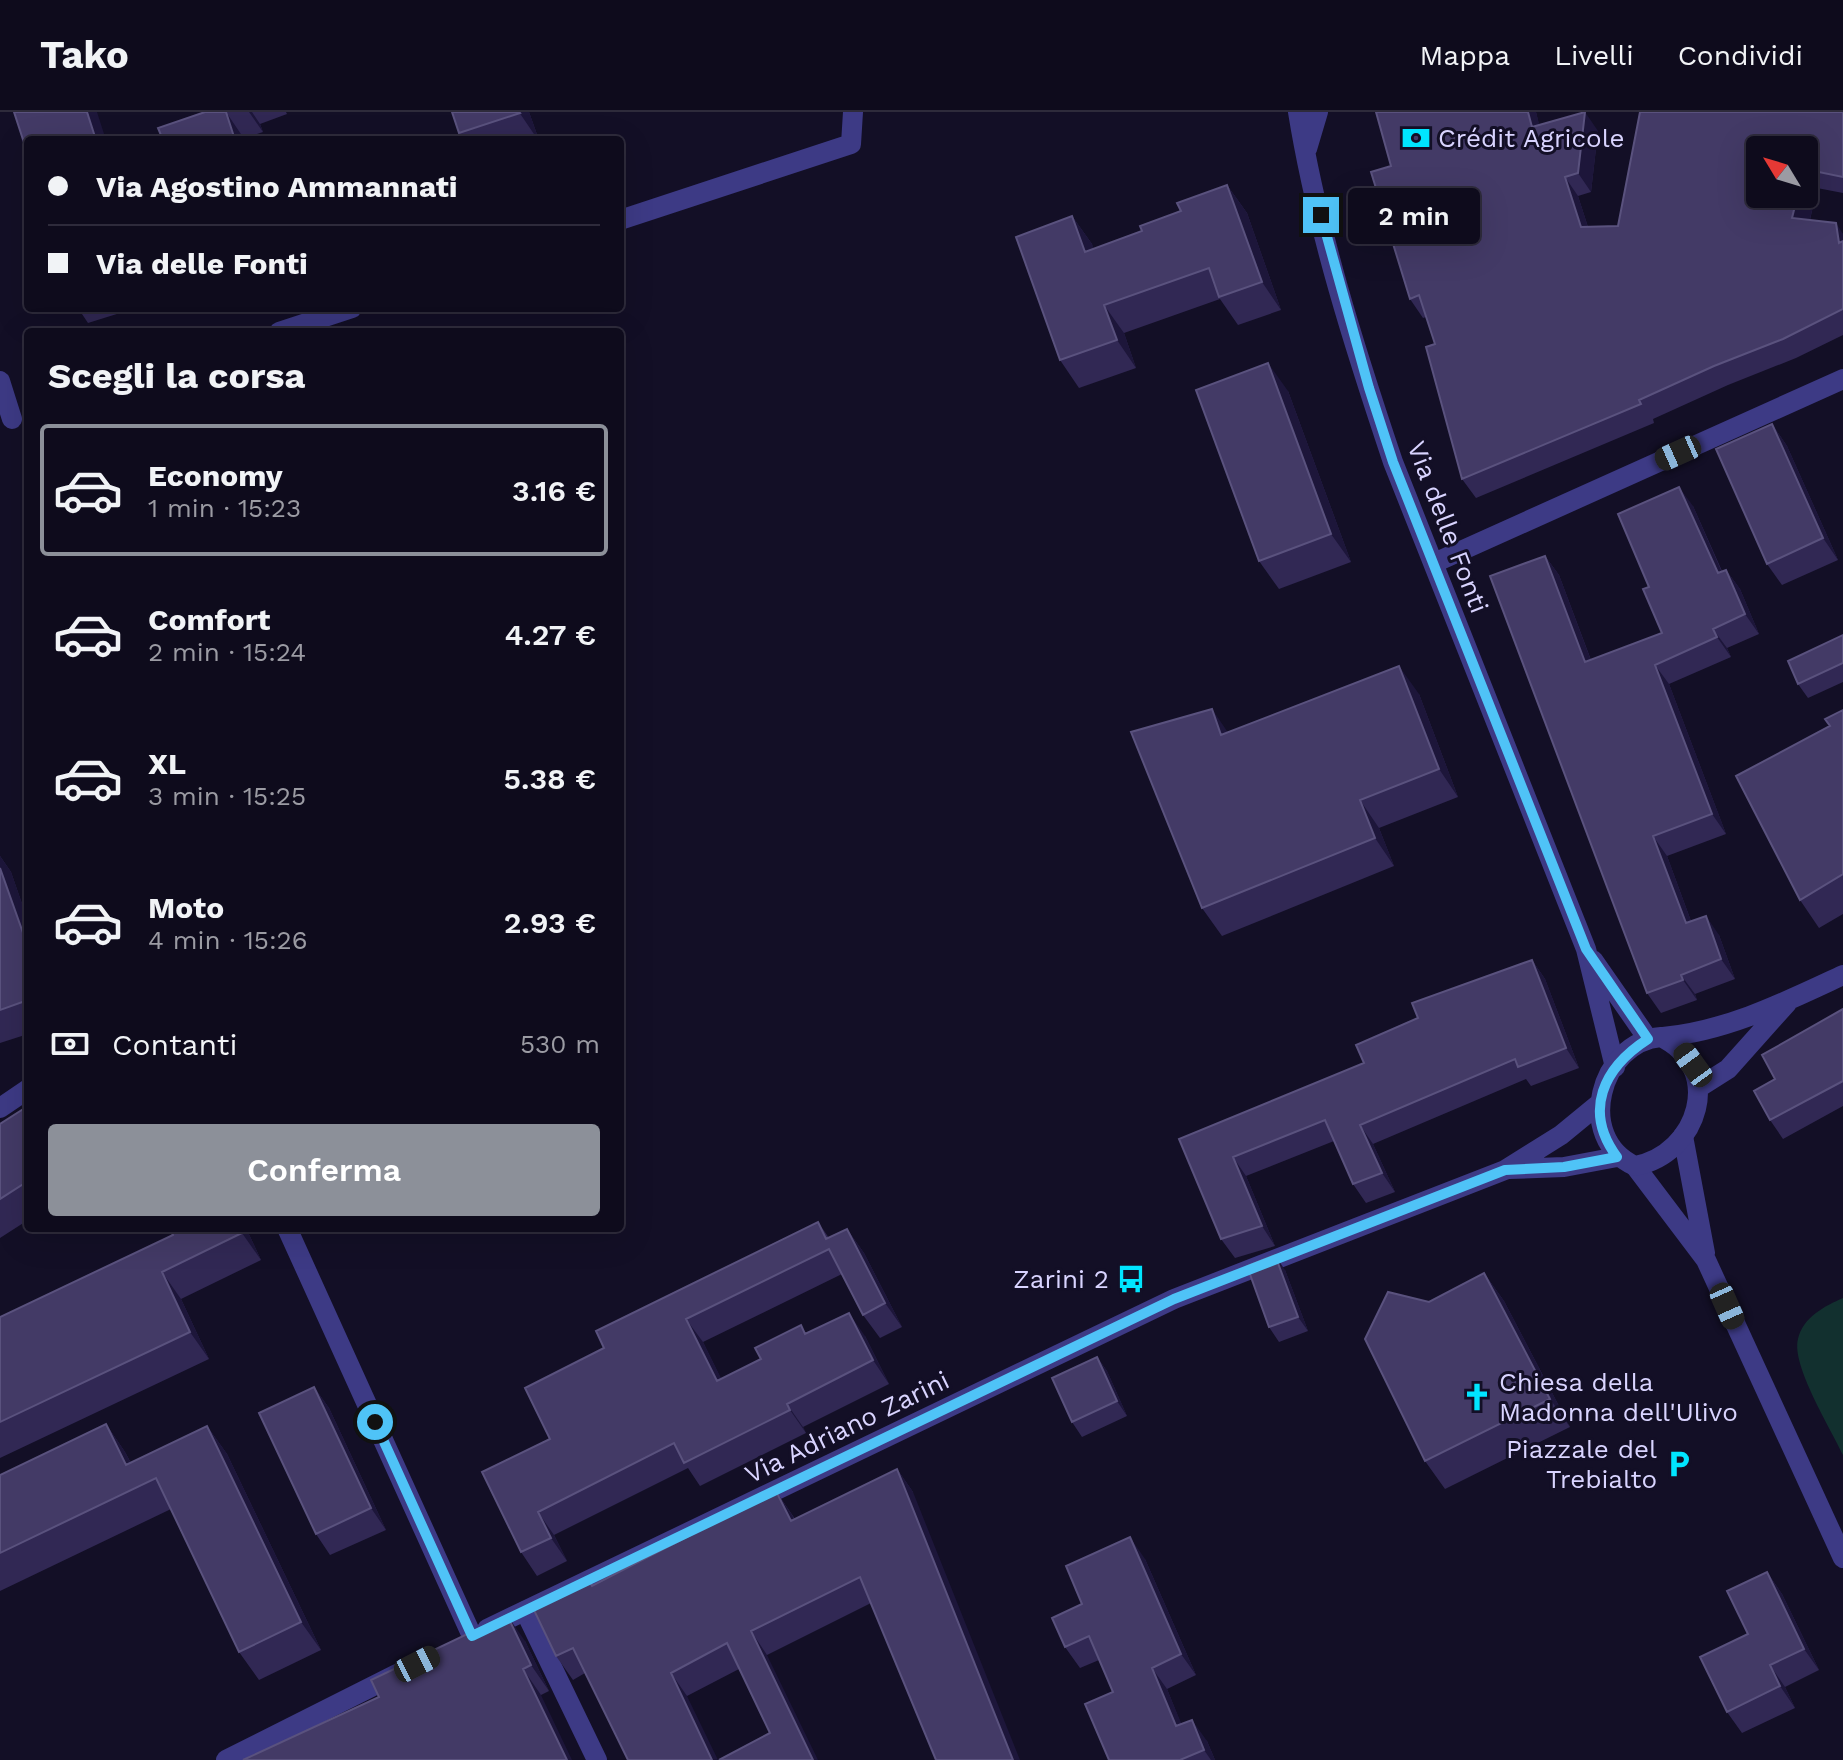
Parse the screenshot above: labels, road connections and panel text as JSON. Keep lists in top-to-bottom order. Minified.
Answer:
{"streets":{"street":["Via delle Fonti","Via Adriano Zarini"]},"places":{"bank":["Crédit Agricole"],"bus stop":["Zarini 2"],"church":["Chiesa della Madonna dell'Ulivo"],"parking":["Piazzale del Trebialto"]},"north":"top left","page":{"header":"Tako","nav":["Mappa","Livelli","Condividi"],"banner":["Via Agostino Ammannati","Via delle Fonti"],"bubble":"2 min","heading":"Scegli la corsa","list":[{"name":"Economy","note":"1 min · 15:23","value":"3.16 €"},{"name":"Comfort","note":"2 min · 15:24","value":"4.27 €"},{"name":"XL","note":"3 min · 15:25","value":"5.38 €"},{"name":"Moto","note":"4 min · 15:26","value":"2.93 €"}],"pay":["Contanti","530 m"],"buttons":"Conferma"}}
